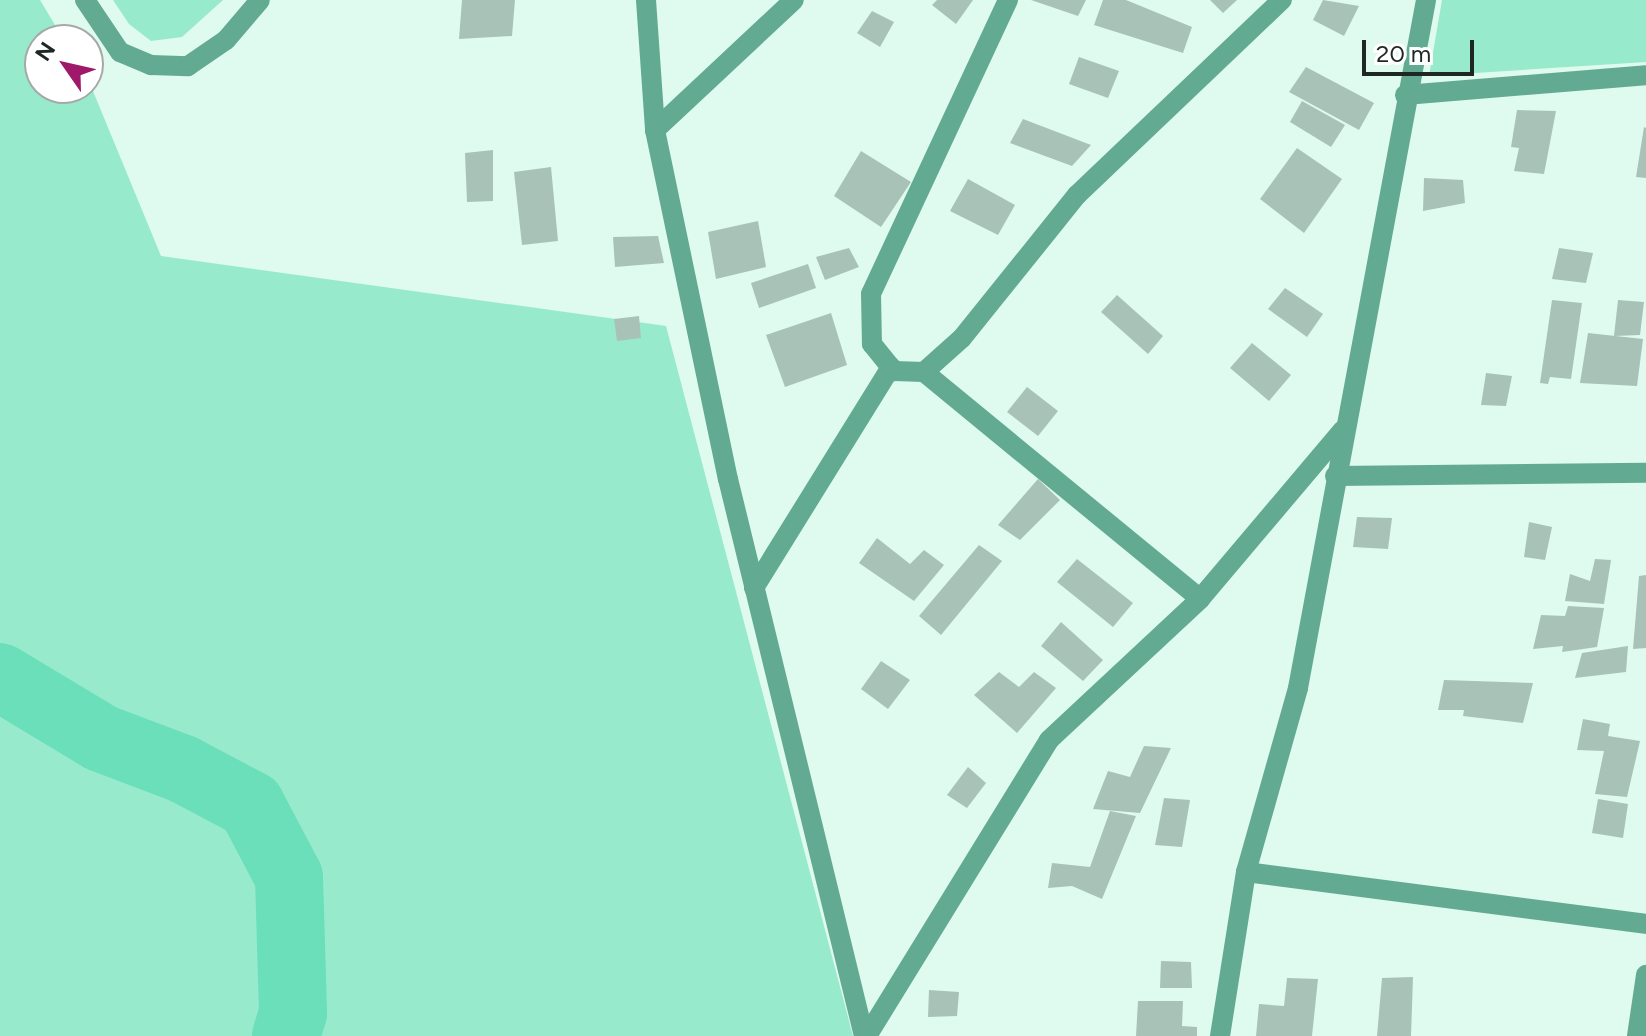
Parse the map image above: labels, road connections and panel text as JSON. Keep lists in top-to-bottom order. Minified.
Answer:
{"scale_bar":"20 m","north":"top left"}
